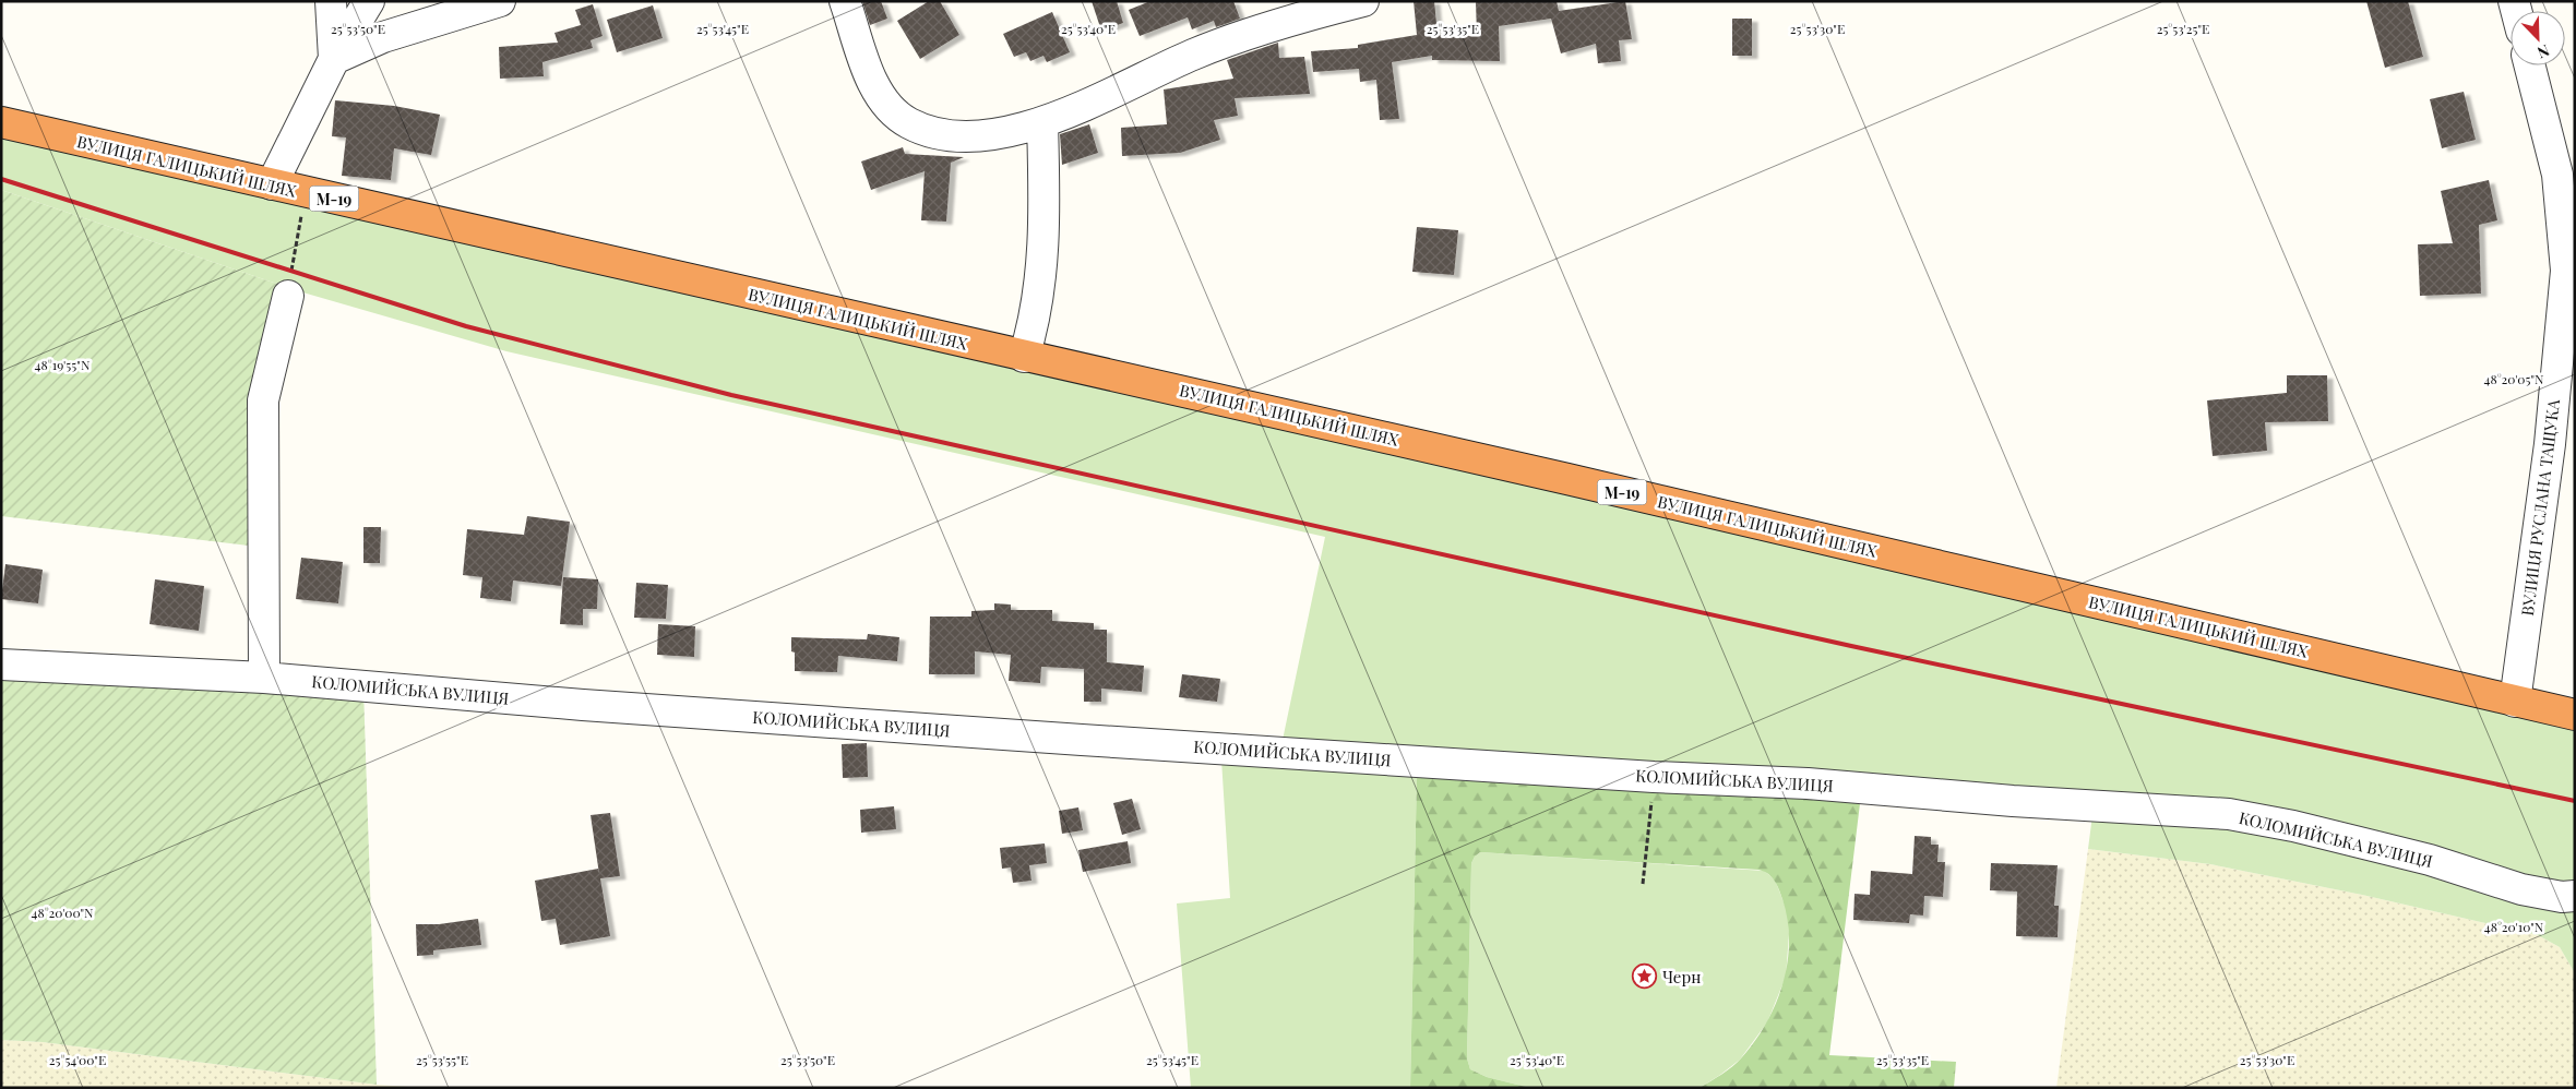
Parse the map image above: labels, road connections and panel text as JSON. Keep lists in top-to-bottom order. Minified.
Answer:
{"streets":{"highway":["ВУЛИЦЯ ГАЛИЦЬКИЙ ШЛЯХ","М-19"],"street":["ВУЛИЦЯ РУСЛАНА ТАЩУКА","КОЛОМИЙСЬКА ВУЛИЦЯ"]},"crossings":[["ВУЛИЦЯ ГАЛИЦЬКИЙ ШЛЯХ","ВУЛИЦЯ РУСЛАНА ТАЩУКА"]],"places":{"place":["Черн"]},"north":"bottom right","coordinates":["25°53'50\"E","25°53'45\"E","25°53'40\"E","25°53'35\"E","25°53'30\"E","25°53'25\"E","48°19'55\"N","48°20'05\"N","48°20'00\"N","48°20'10\"N","25°54'00\"E","25°53'55\"E"]}
